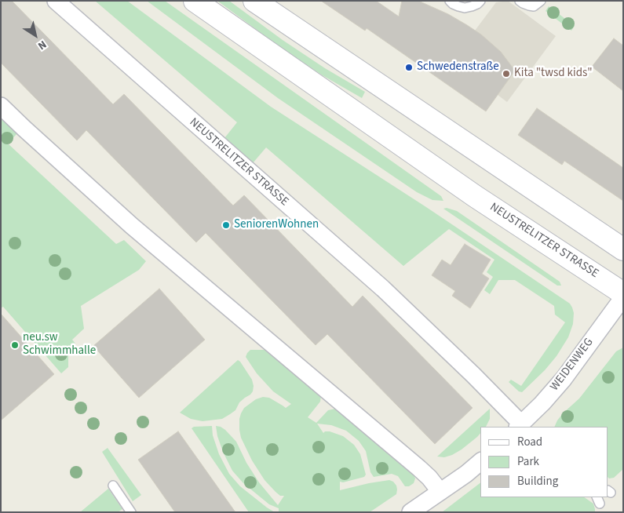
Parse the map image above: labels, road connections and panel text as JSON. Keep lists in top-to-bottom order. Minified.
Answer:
{"streets":{"main road":["NEUSTRELITZER STRASSE"],"street":["WEIDENWEG"]},"crossings":[["NEUSTRELITZER STRASSE","WEIDENWEG"]],"places":["Schwedenstraße","Kita \"twsd kids\"","SeniorenWohnen","neu.sw Schwimmhalle"],"legend":["Road","Park","Building"],"north":"bottom right"}
